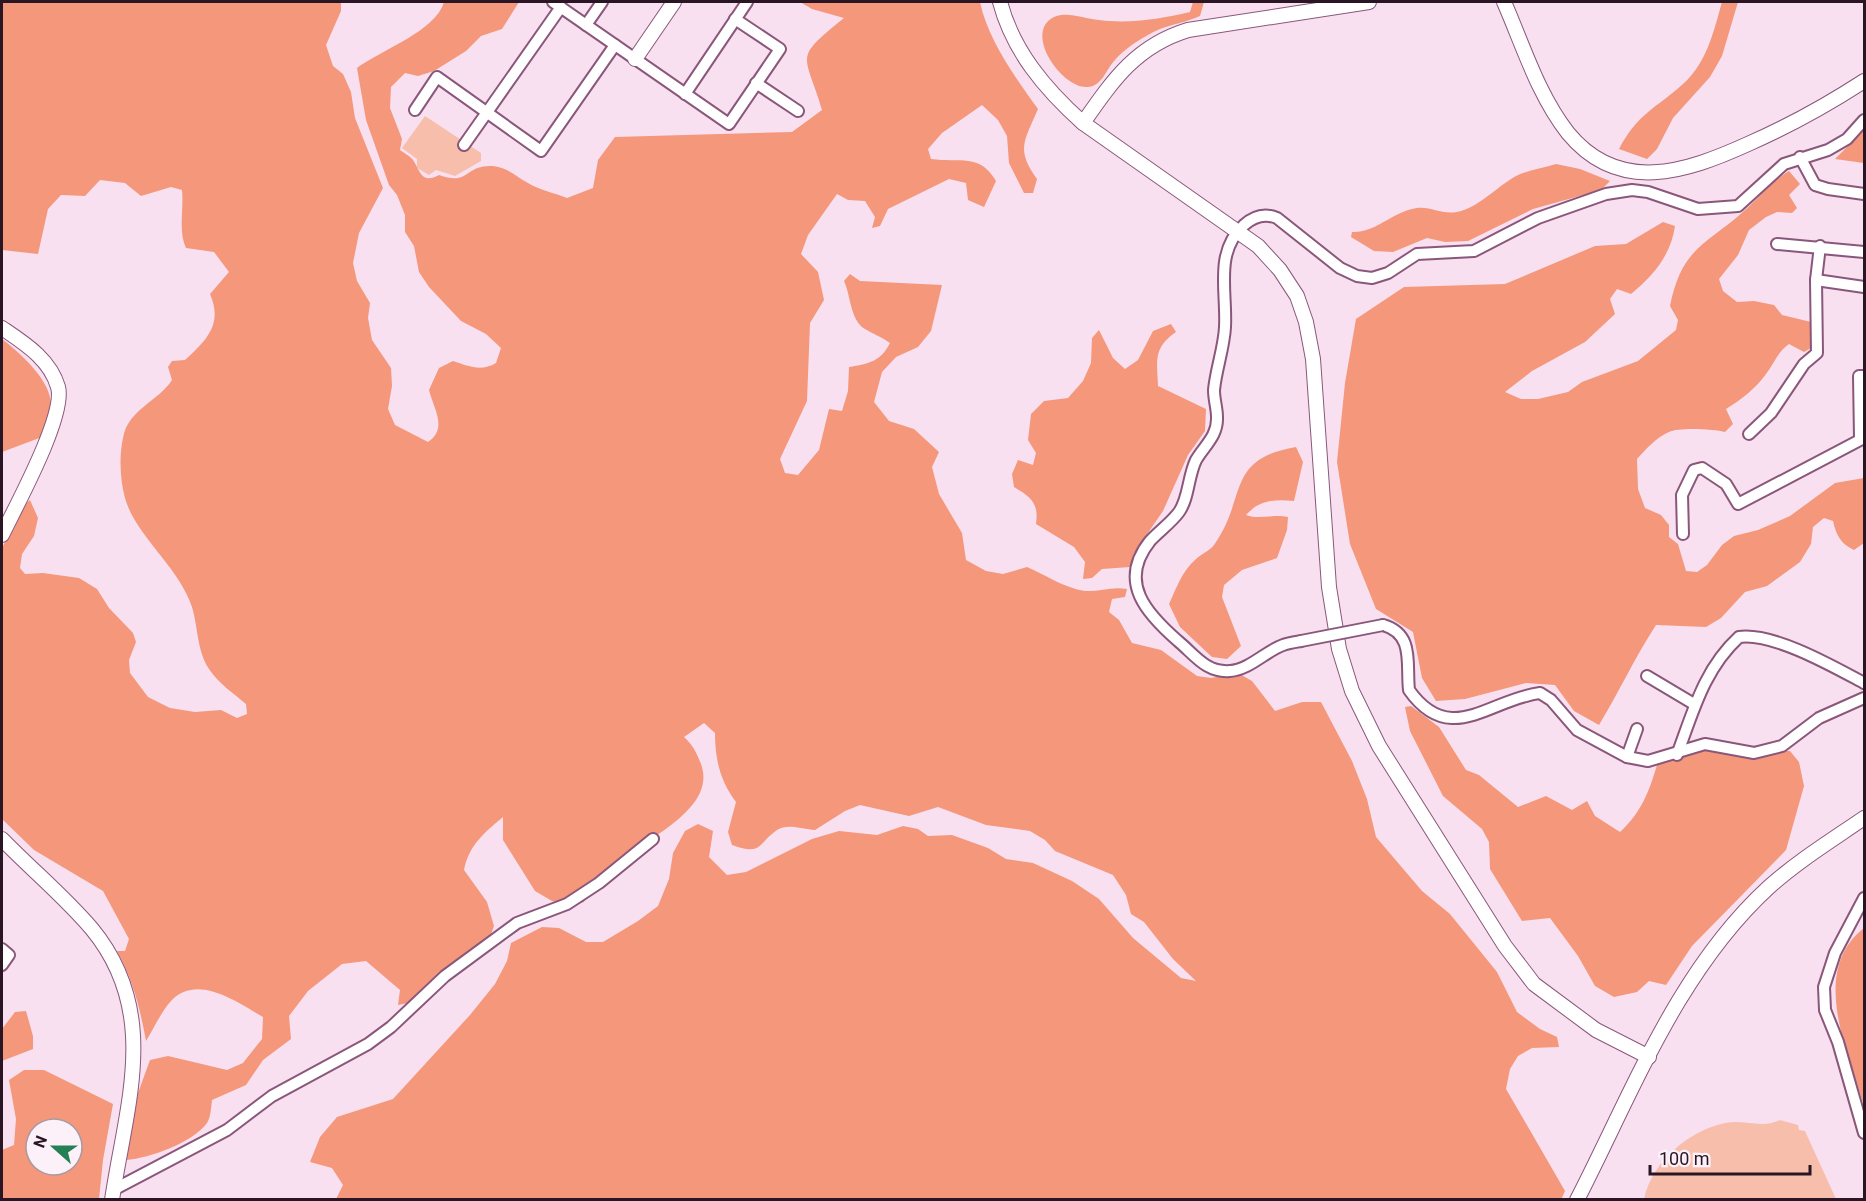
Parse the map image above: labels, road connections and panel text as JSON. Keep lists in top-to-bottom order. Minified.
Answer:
{"scale_bar":"100 m","north":"left"}
